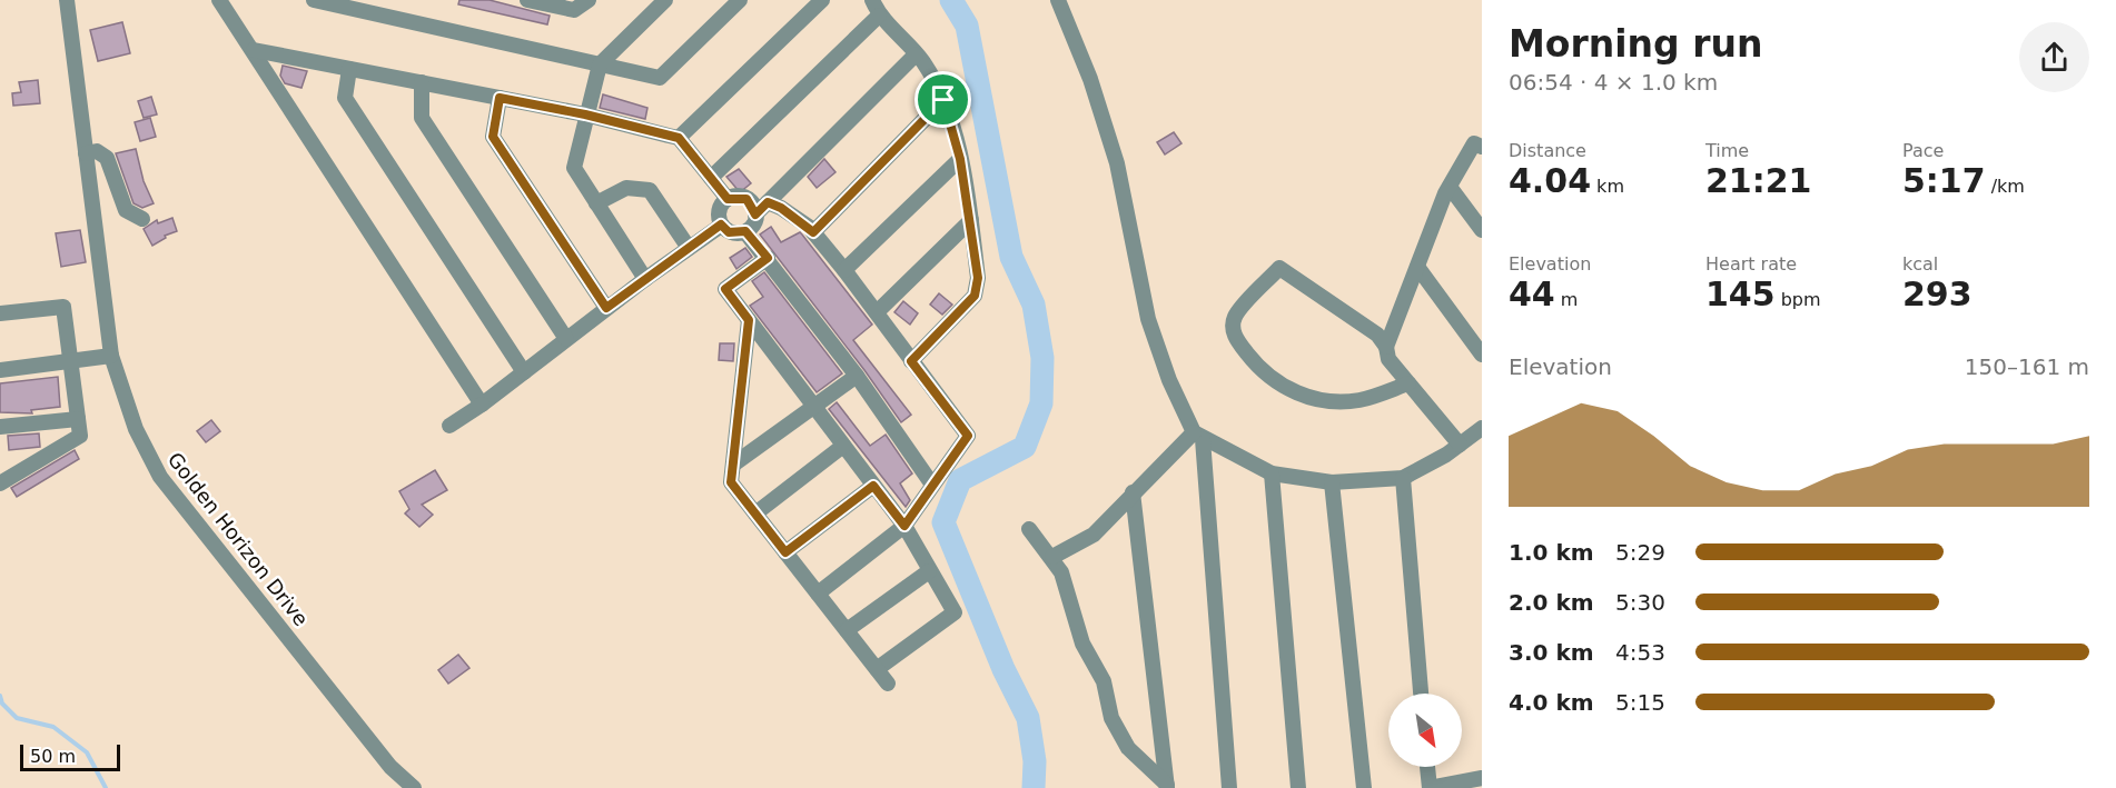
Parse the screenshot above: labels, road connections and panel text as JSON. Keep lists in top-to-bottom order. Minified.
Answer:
{"streets":{"street":["Golden Horizon Drive"]},"scale_bar":"50 m","north":"bottom right","page":{"heading":["Morning run","06:54 · 4 × 1.0 km"],"stats":[["Distance","4.04 km"],["Time","21:21"],["Pace","5:17 /km"],["Elevation","44 m"],["Heart rate","145 bpm"],["kcal","293"]],"chart":["Elevation","150–161 m"],"list":[{"name":"1.0 km","note":"5:29"},{"name":"2.0 km","note":"5:30"},{"name":"3.0 km","note":"4:53"},{"name":"4.0 km","note":"5:15"}],"scale":"50 m"}}
